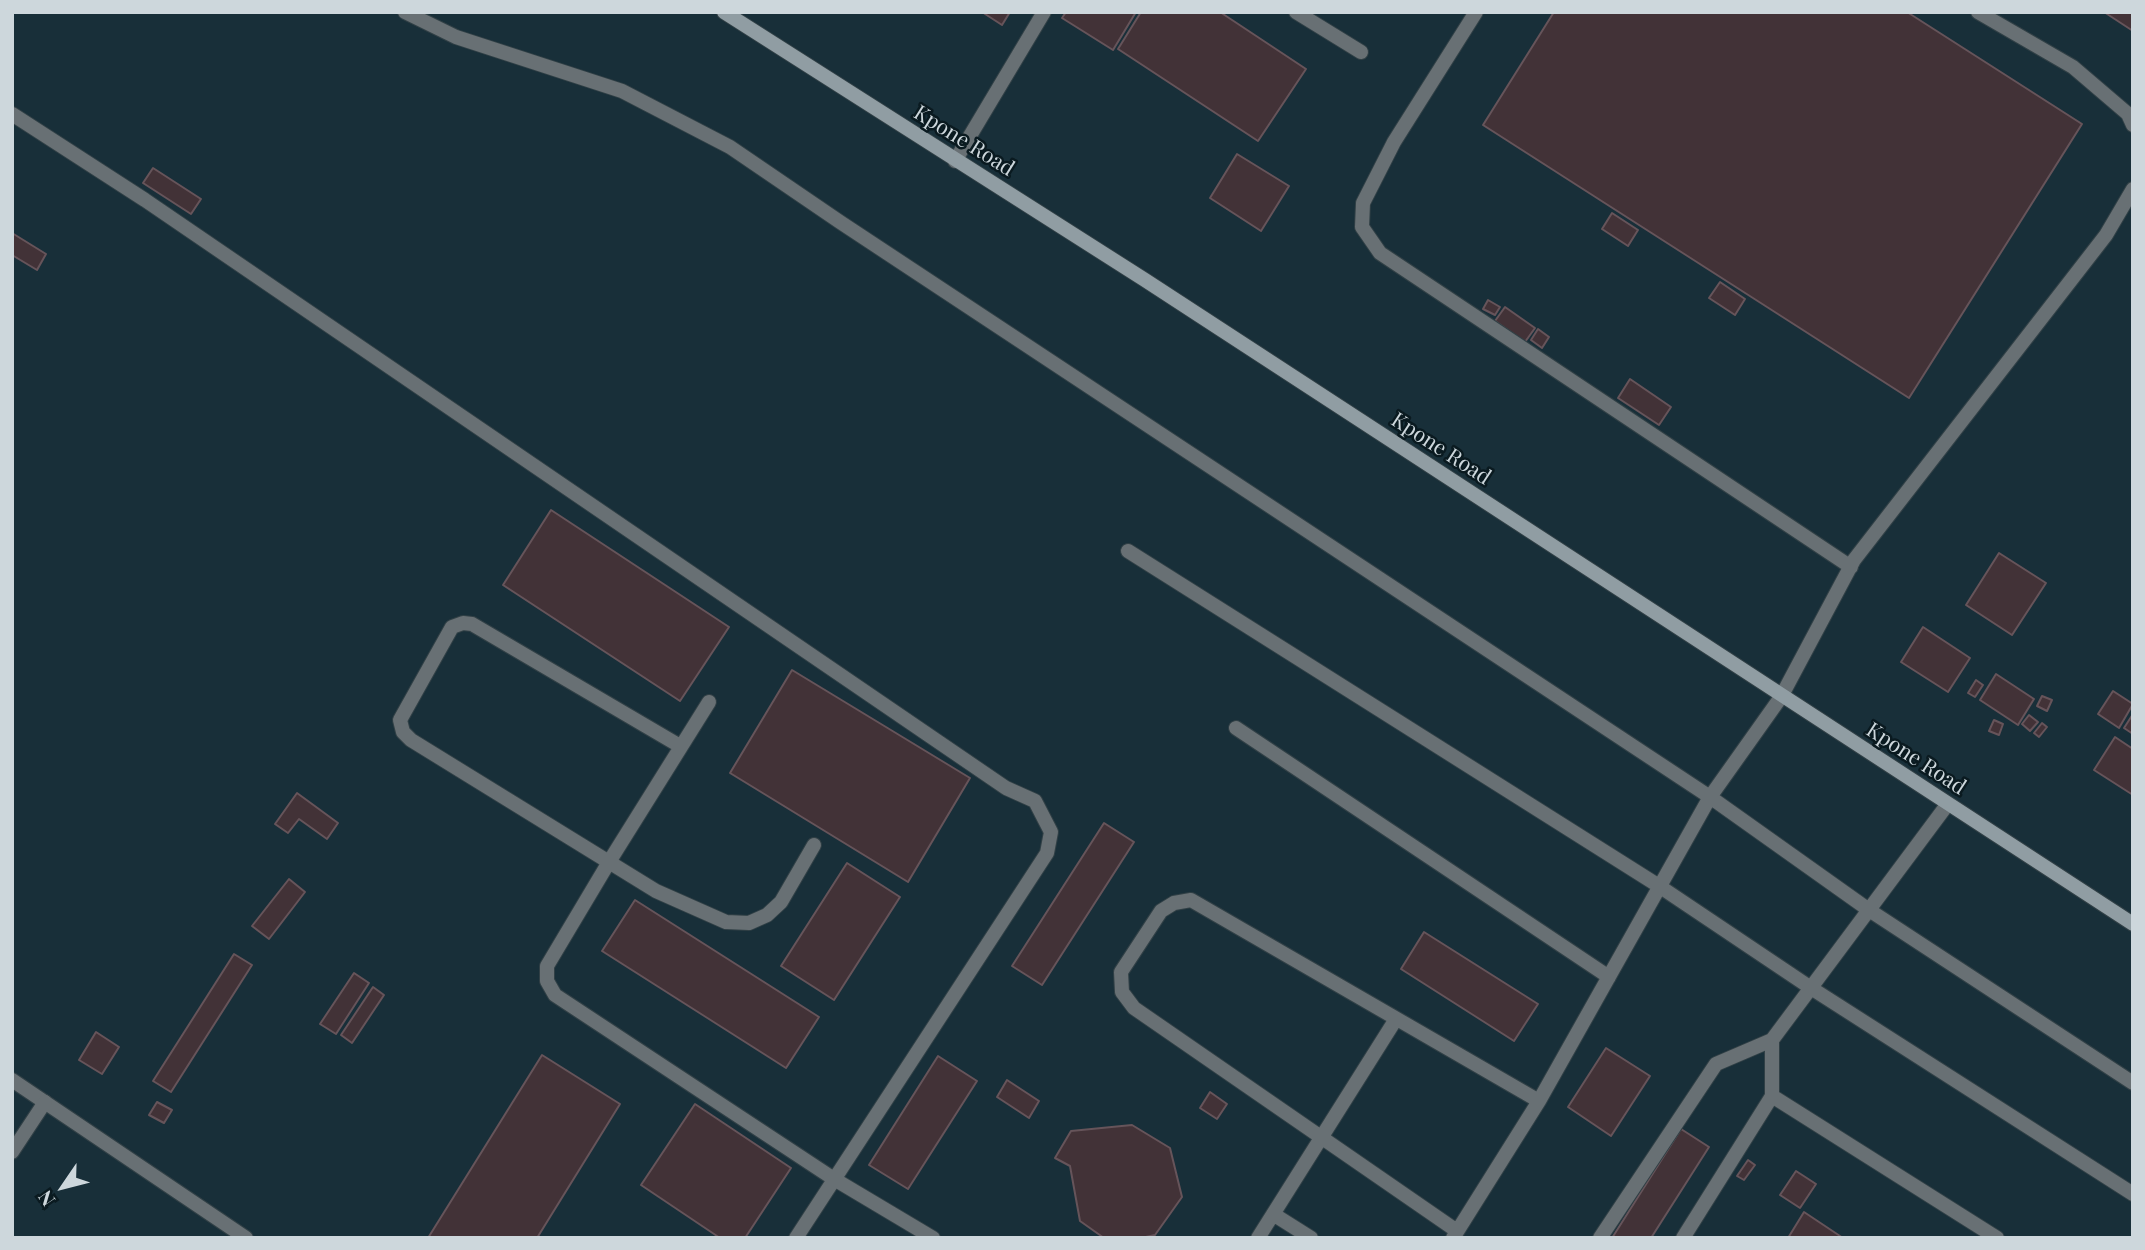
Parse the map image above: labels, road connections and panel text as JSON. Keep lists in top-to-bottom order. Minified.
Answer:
{"streets":{"main road":["Kpone Road"]},"north":"bottom left"}
